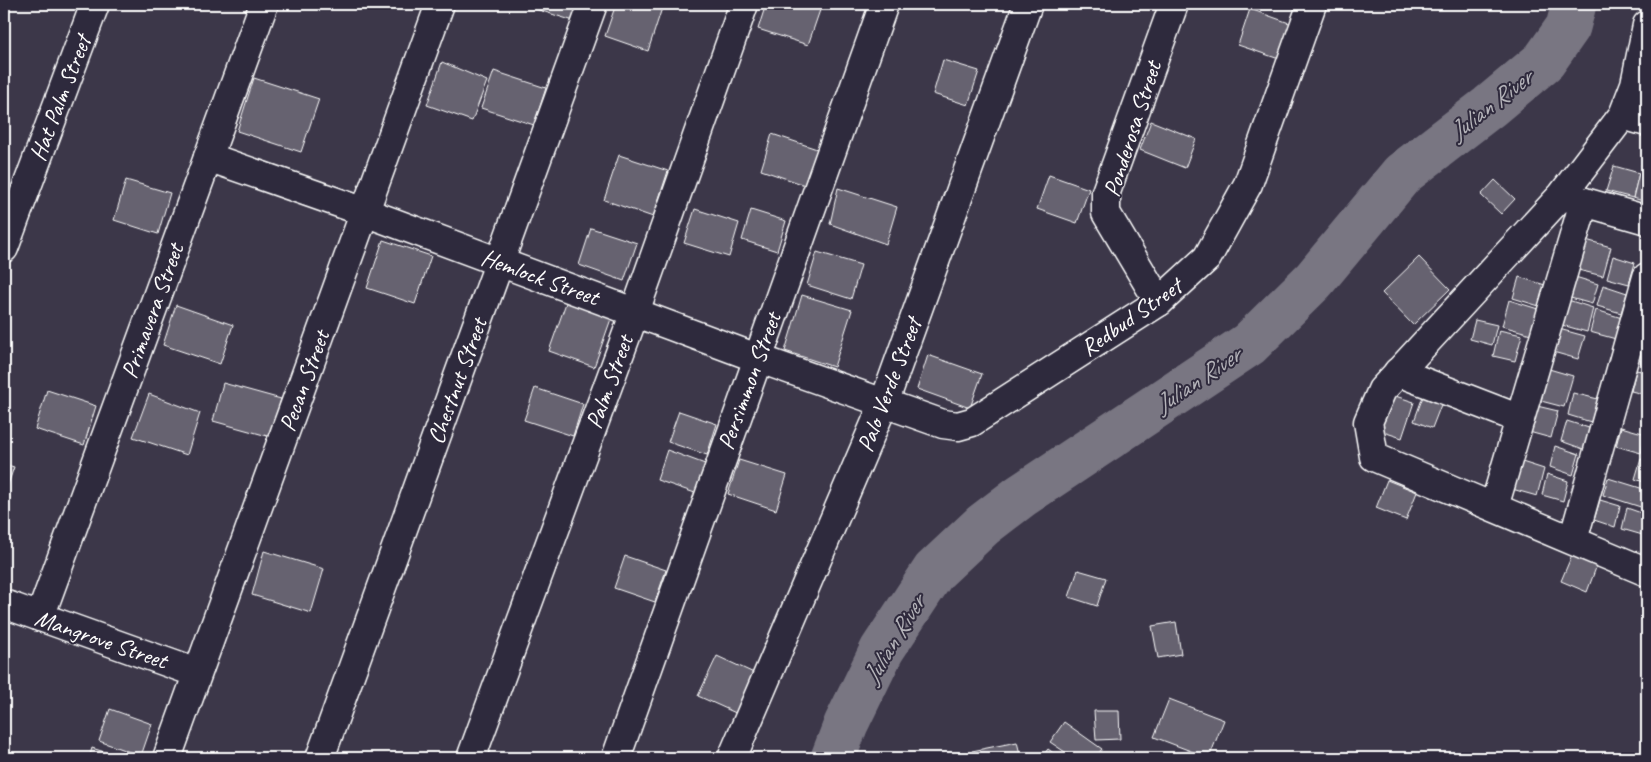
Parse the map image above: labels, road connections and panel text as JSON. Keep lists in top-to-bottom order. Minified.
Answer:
{"streets":{"street":["Hat Palm Street","Ponderosa Street","Hemlock Street","Primavera Street","Redbud Street","Pecan Street","Chestnut Street","Persimmon Street","Palm Street","Palo Verde Street","Mangrove Street"]},"crossings":[["Ponderosa Street","Redbud Street"],["Hemlock Street","Primavera Street"],["Hemlock Street","Redbud Street"],["Hemlock Street","Pecan Street"],["Hemlock Street","Chestnut Street"],["Hemlock Street","Persimmon Street"],["Hemlock Street","Palm Street"],["Hemlock Street","Palo Verde Street"],["Primavera Street","Mangrove Street"],["Redbud Street","Palo Verde Street"],["Pecan Street","Mangrove Street"]],"water":["Julian River"]}
